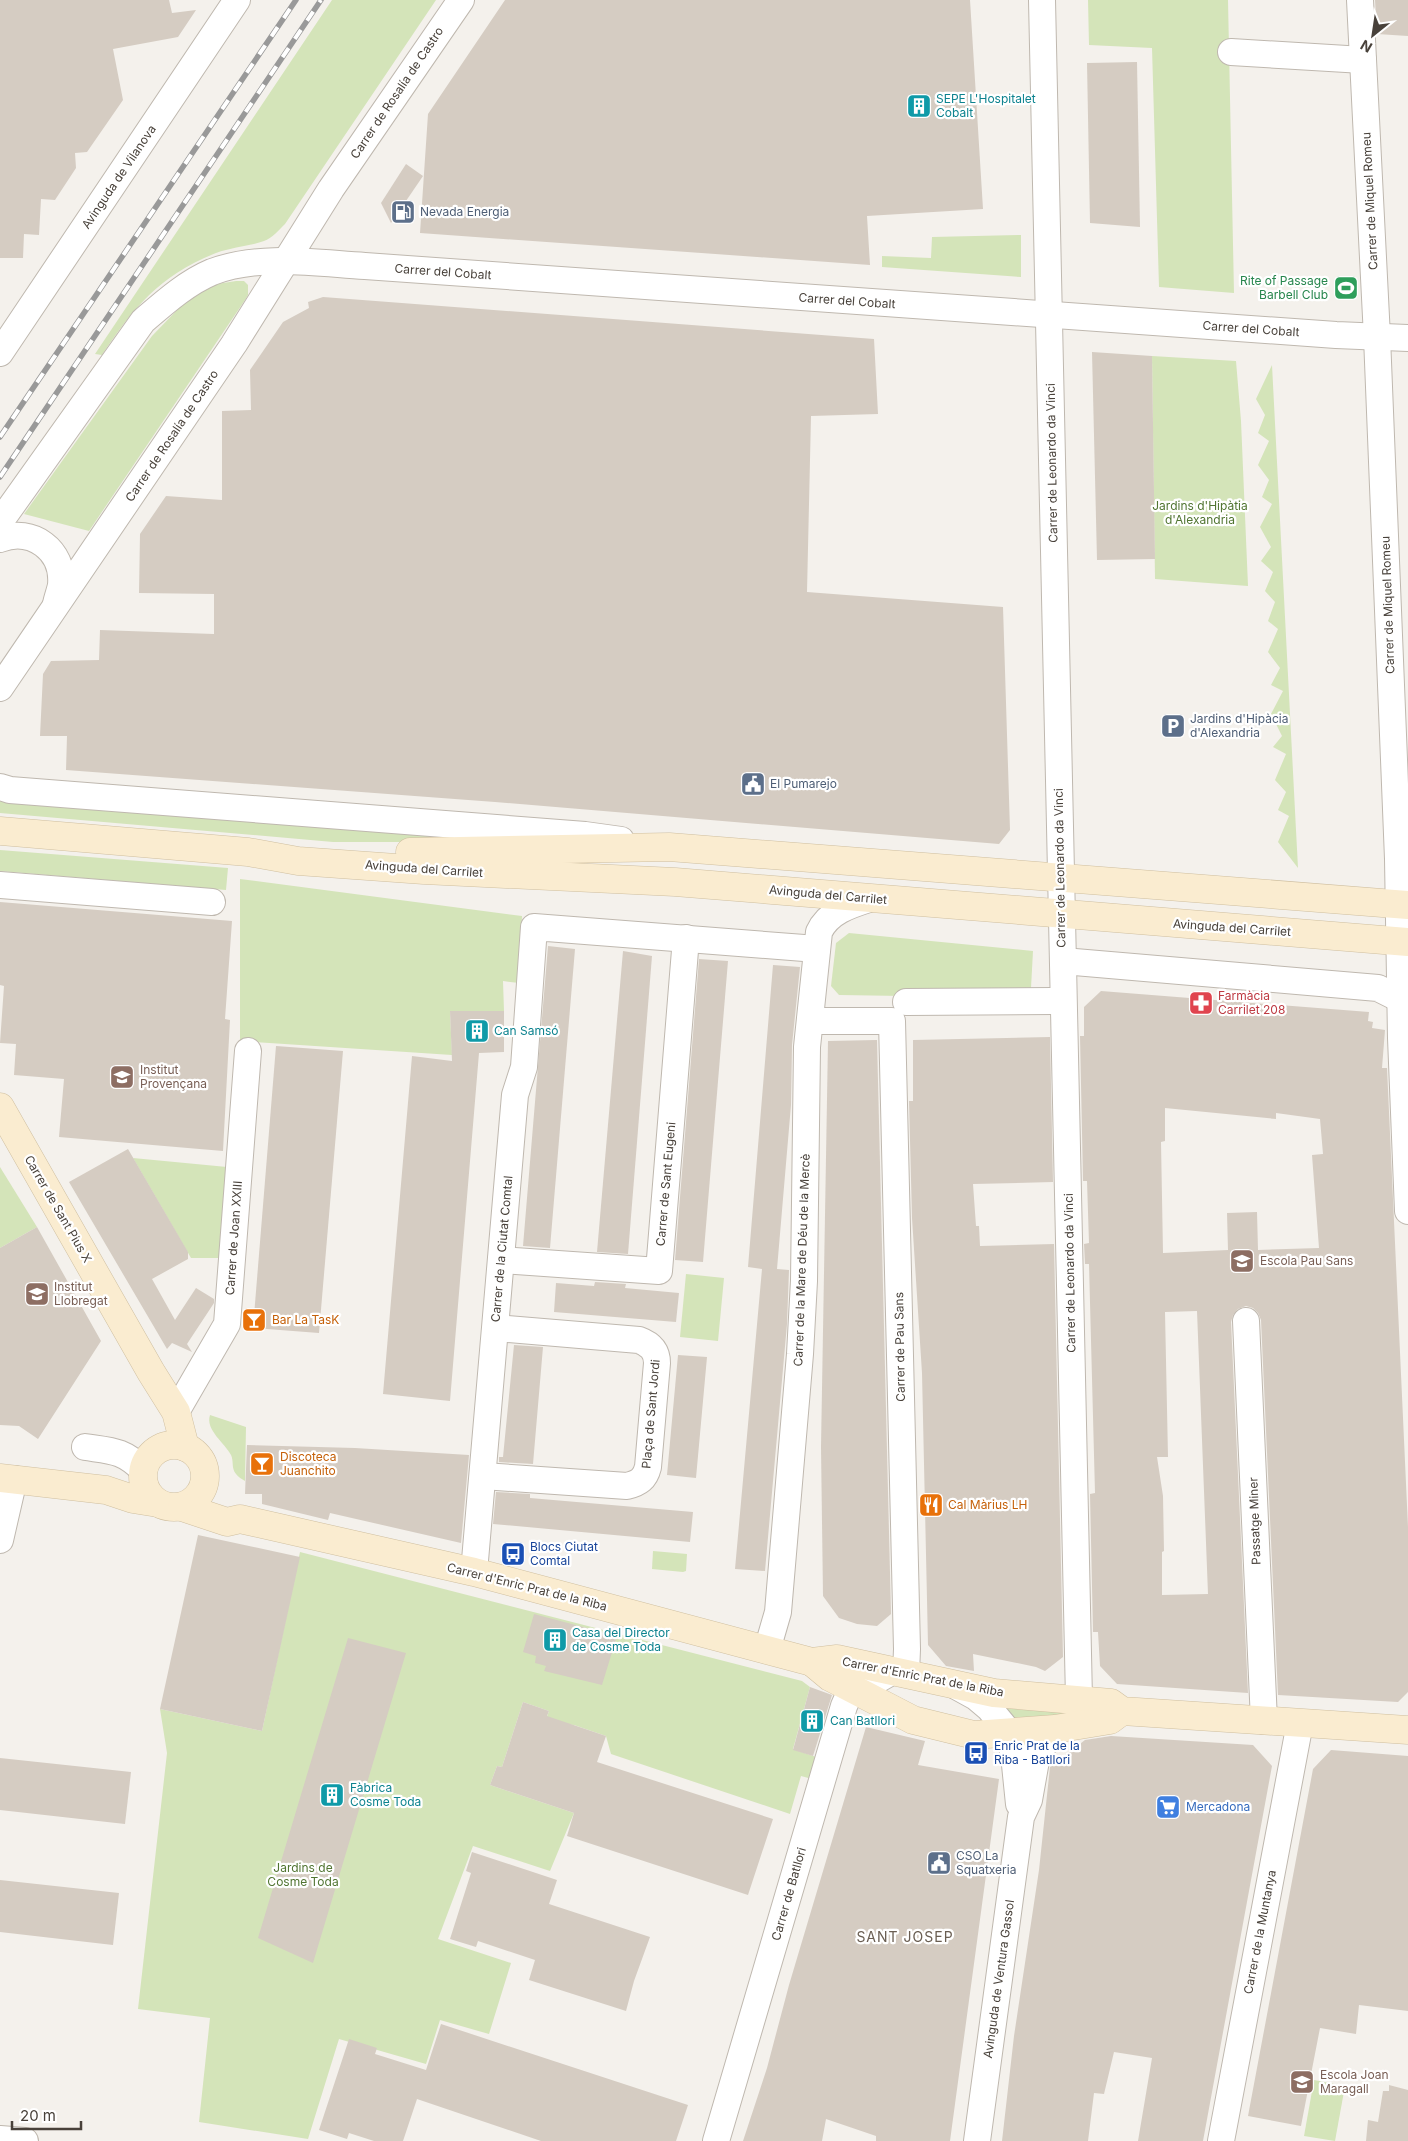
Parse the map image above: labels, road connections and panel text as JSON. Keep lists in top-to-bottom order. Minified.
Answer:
{"streets":{"main road":["Avinguda del Carrilet","Carrer de Sant Pius X","Carrer d'Enric Prat de la Riba"],"street":["Carrer de Rosalía de Castro","Avinguda de Vilanova","Carrer de Miquel Romeu","Carrer del Cobalt","Carrer de Leonardo da Vinci","Carrer de Sant Eugeni","Carrer de Joan XXIII","Carrer de la Ciutat Comtal","Carrer de la Mare de Déu de la Mercè","Carrer de Pau Sans","Plaça de Sant Jordi","Passatge Miner","Carrer de Batllori","Carrer de la Muntanya","Avinguda de Ventura Gassol"]},"crossings":[["Carrer de Rosalía de Castro","Carrer del Cobalt"],["Carrer de Miquel Romeu","Carrer del Cobalt"],["Carrer de Miquel Romeu","Avinguda del Carrilet"],["Carrer del Cobalt","Carrer de Leonardo da Vinci"],["Carrer de Leonardo da Vinci","Avinguda del Carrilet"],["Carrer de Leonardo da Vinci","Carrer d'Enric Prat de la Riba"],["Avinguda del Carrilet","Carrer de la Mare de Déu de la Mercè"],["Carrer de Sant Eugeni","Carrer de la Ciutat Comtal"],["Carrer de Sant Pius X","Carrer de Joan XXIII"],["Carrer de Sant Pius X","Carrer d'Enric Prat de la Riba"],["Carrer de la Ciutat Comtal","Plaça de Sant Jordi"],["Carrer de la Ciutat Comtal","Carrer d'Enric Prat de la Riba"],["Carrer de la Mare de Déu de la Mercè","Carrer d'Enric Prat de la Riba"],["Carrer de Pau Sans","Carrer d'Enric Prat de la Riba"],["Carrer de Pau Sans","Carrer de Batllori"],["Passatge Miner","Carrer d'Enric Prat de la Riba"],["Carrer d'Enric Prat de la Riba","Carrer de Batllori"],["Carrer d'Enric Prat de la Riba","Carrer de la Muntanya"],["Carrer d'Enric Prat de la Riba","Avinguda de Ventura Gassol"]],"districts":["SANT JOSEP"],"parks":["Jardins d'Hipàtia d'Alexandria","Jardins de Cosme Toda"],"places":{"building":["SEPE L'Hospitalet Cobalt","Can Samsó","Casa del Director de Cosme Toda","Can Batllori","Fàbrica Cosme Toda"],"fuel station":["Nevada Energia"],"sports":["Rite of Passage Barbell Club"],"parking":["Jardins d'Hipàcia d'Alexandria"],"public building":["El Pumarejo","CSO La Squatxeria"],"pharmacy":["Farmàcia Carrilet 208"],"school or university":["Institut Provençana","Escola Pau Sans","Institut Llobregat","Escola Joan Maragall"],"bar":["Bar La TasK","Discoteca Juanchito"],"restaurant":["Cal Màrius LH"],"bus stop":["Blocs Ciutat Comtal","Enric Prat de la Riba - Batllori"],"supermarket":["Mercadona"]},"scale_bar":"20 m","north":"bottom left"}
